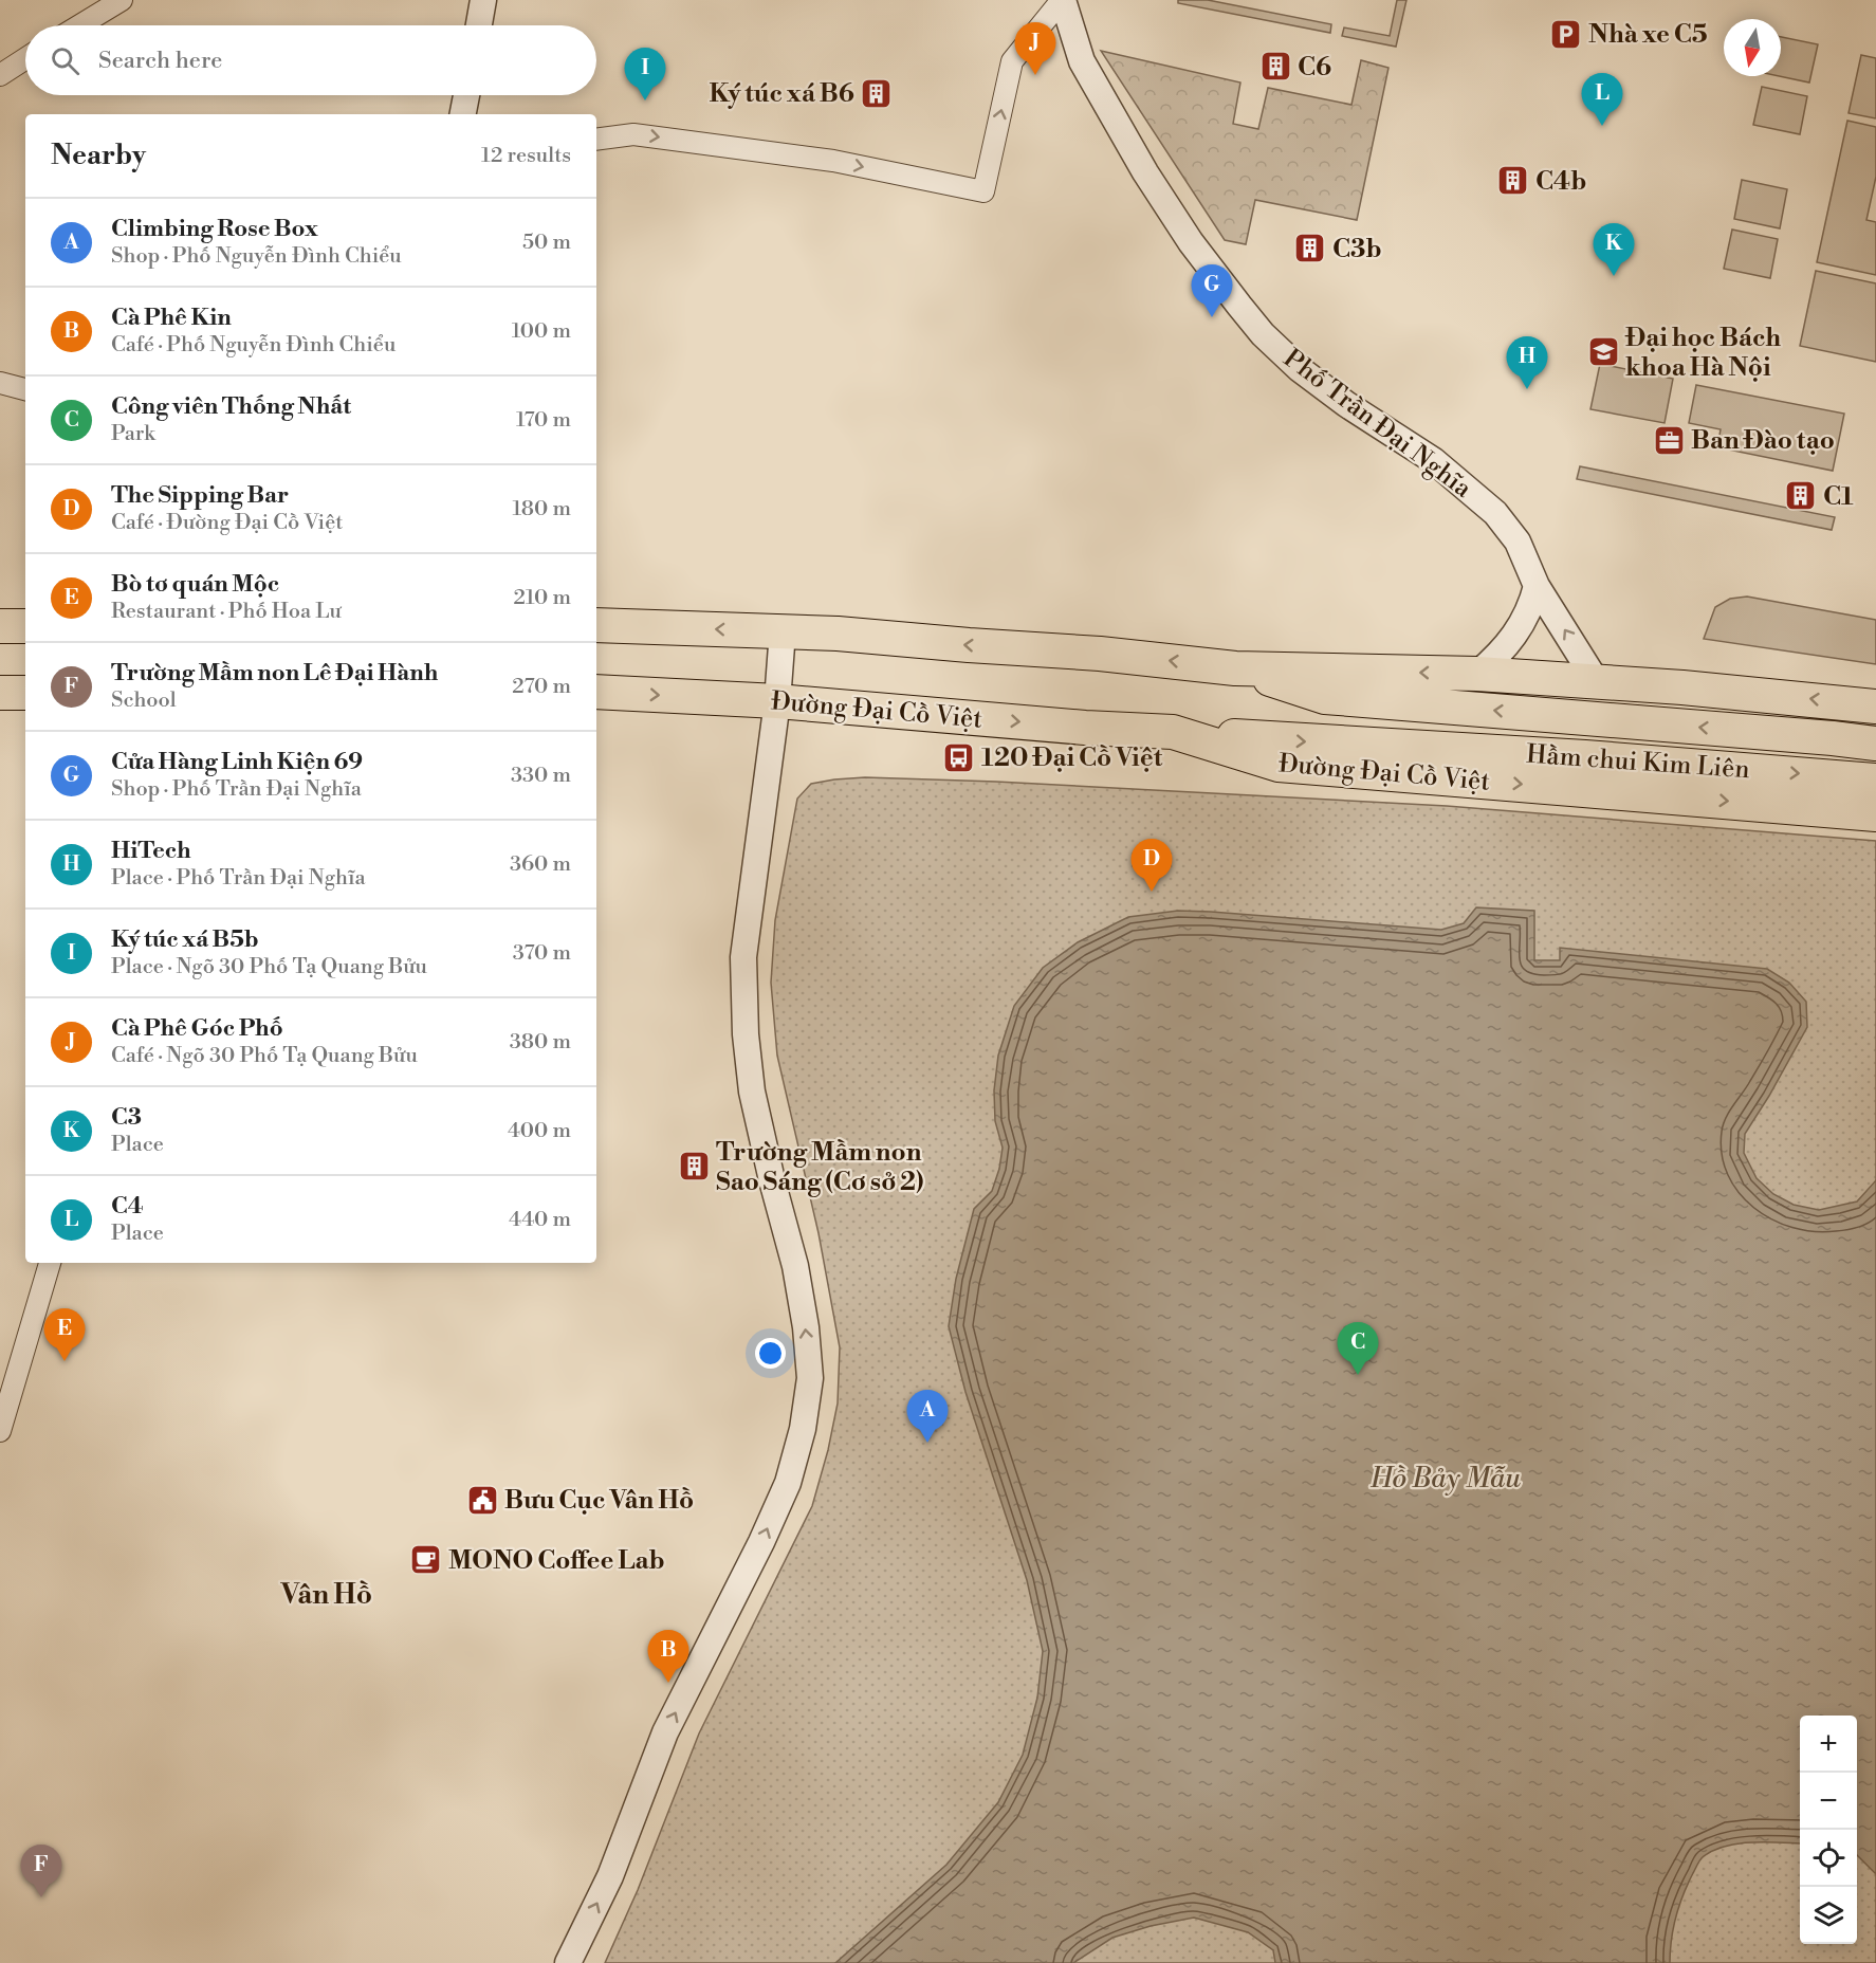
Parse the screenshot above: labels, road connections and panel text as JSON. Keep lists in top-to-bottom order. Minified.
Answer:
{"streets":{"main road":["Đường Đại Cồ Việt","Hầm chui Kim Liên"],"street":["Phố Trần Đại Nghĩa"]},"crossings":[["Đường Đại Cồ Việt","Hầm chui Kim Liên"]],"districts":["Vân Hồ"],"water":["Hồ Bảy Mẫu"],"places":{"parking":["Nhà xe C5"],"building":["C6","Ký túc xá B6","C4b","C3b","C1","Trường Mầm non Sao Sáng (Cơ sở 2)"],"school or university":["Đại học Bách khoa Hà Nội"],"office":["Ban Đào tạo"],"bus stop":["120 Đại Cồ Việt"],"public building":["Bưu Cục Vân Hồ"],"cafe":["MONO Coffee Lab"]},"north":"bottom","page":{"pins":["J","I","L","K","G","H","D","E","C","A","B","F"],"search":"Search here","heading":["Nearby","12 results"],"list":[{"mark":"A","name":"Climbing Rose Box","note":"Shop · Phố Nguyễn Đình Chiểu","value":"50 m"},{"mark":"B","name":"Cà Phê Kin","note":"Café · Phố Nguyễn Đình Chiểu","value":"100 m"},{"mark":"C","name":"Công viên Thống Nhất","note":"Park","value":"170 m"},{"mark":"D","name":"The Sipping Bar","note":"Café · Đường Đại Cồ Việt","value":"180 m"},{"mark":"E","name":"Bò tơ quán Mộc","note":"Restaurant · Phố Hoa Lư","value":"210 m"},{"mark":"F","name":"Trường Mầm non Lê Đại Hành","note":"School","value":"270 m"},{"mark":"G","name":"Cửa Hàng Linh Kiện 69","note":"Shop · Phố Trần Đại Nghĩa","value":"330 m"},{"mark":"H","name":"HiTech","note":"Place · Phố Trần Đại Nghĩa","value":"360 m"},{"mark":"I","name":"Ký túc xá B5b","note":"Place · Ngõ 30 Phố Tạ Quang Bửu","value":"370 m"},{"mark":"J","name":"Cà Phê Góc Phố","note":"Café · Ngõ 30 Phố Tạ Quang Bửu","value":"380 m"},{"mark":"K","name":"C3","note":"Place","value":"400 m"},{"mark":"L","name":"C4","note":"Place","value":"440 m"}],"map_buttons":["+","−"]}}
